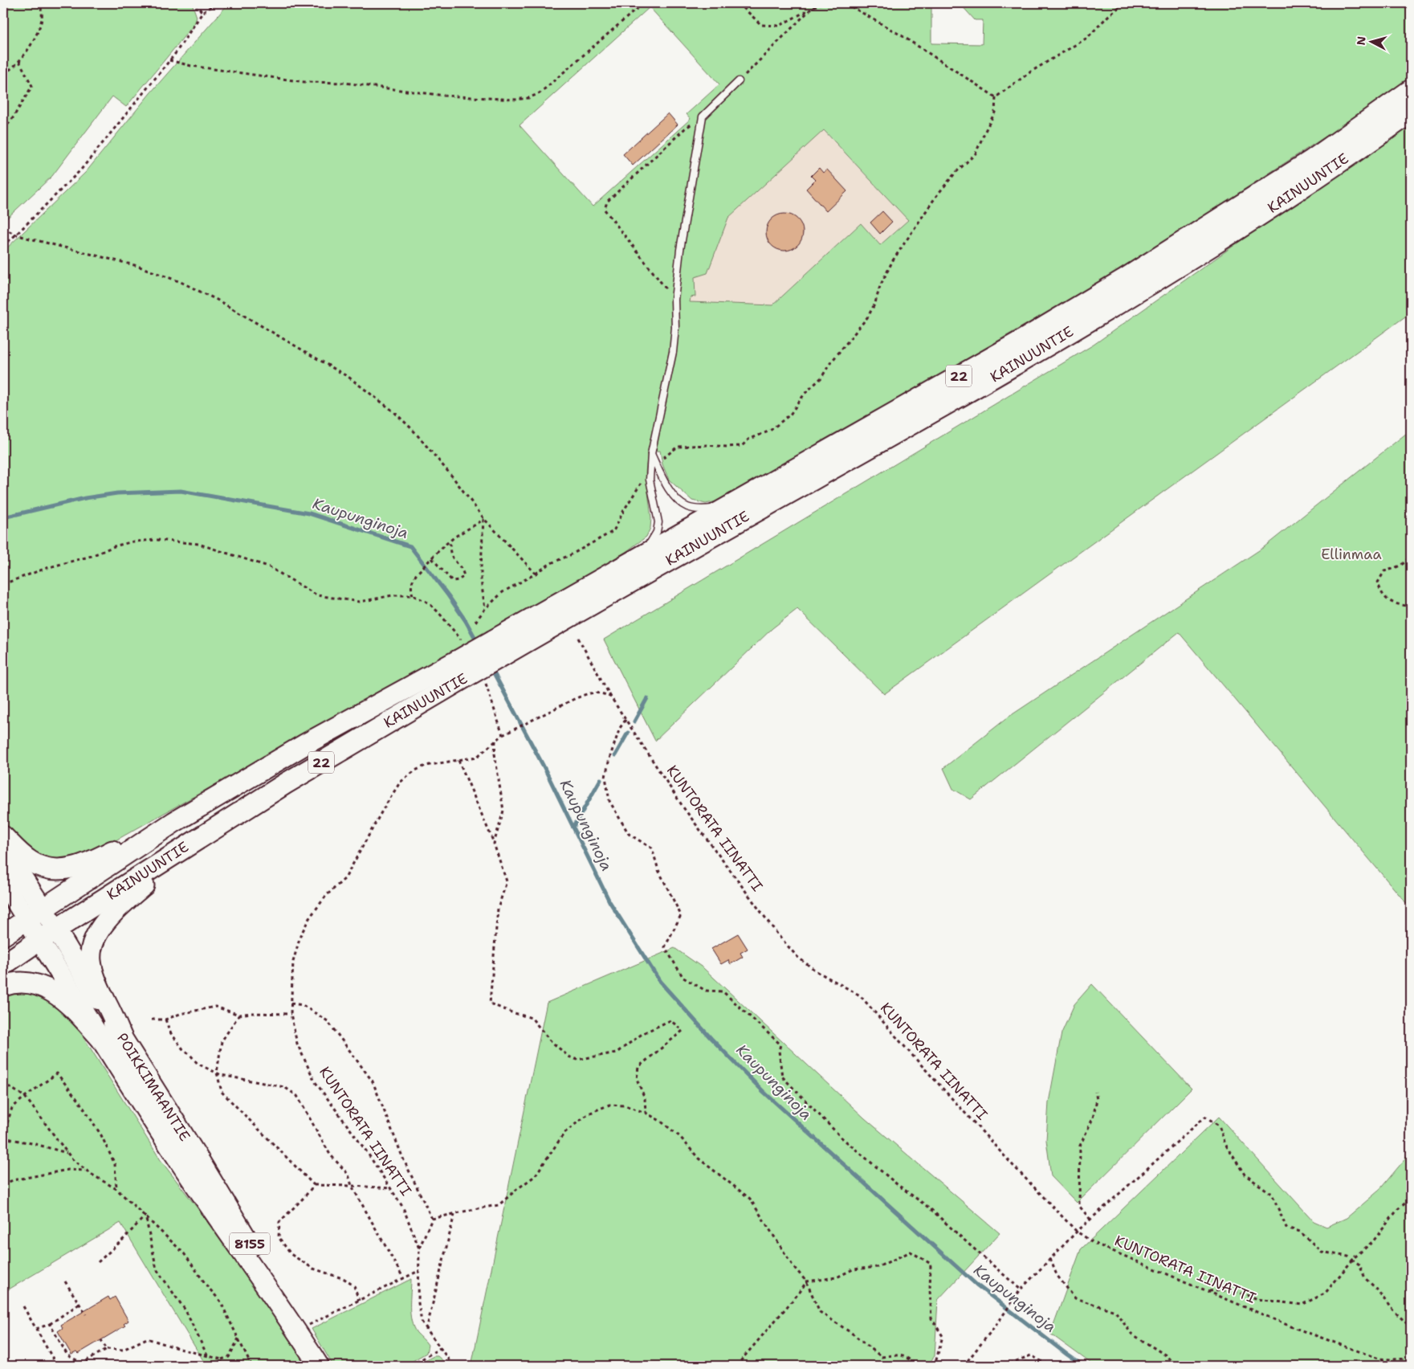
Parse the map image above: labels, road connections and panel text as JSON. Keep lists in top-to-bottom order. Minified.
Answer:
{"streets":{"highway":["KAINUUNTIE","22"],"main road":["POIKKIMAANTIE","8155"],"path":["KUNTORATA IINATTI"]},"crossings":[["KAINUUNTIE","POIKKIMAANTIE"]],"water":["Kaupunginoja"],"parks":["Ellinmaa"],"north":"left"}
